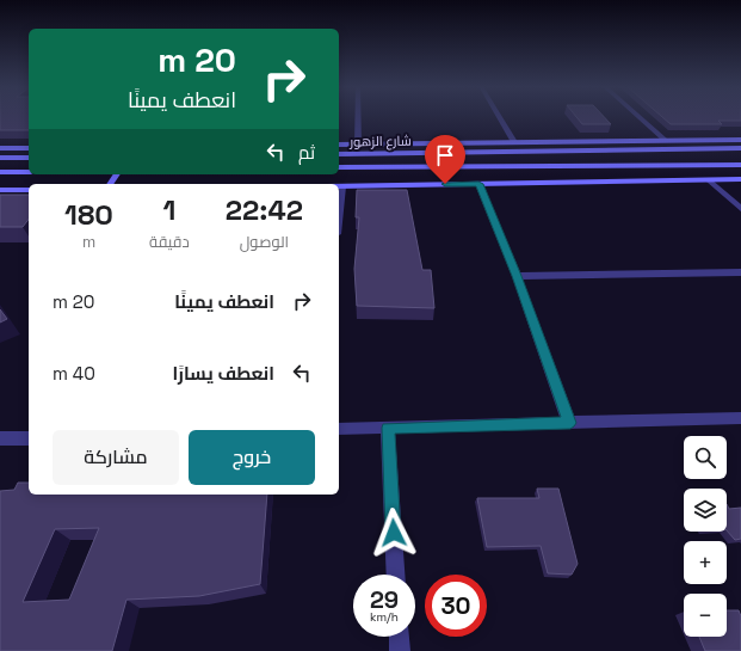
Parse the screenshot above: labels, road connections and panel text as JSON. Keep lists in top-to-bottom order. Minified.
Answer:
{"streets":{"main road":["شارع الزهور"]},"page":{"turn":["20 m","انعطف يمينًا"],"then":"ثم","eta":["22:42","الوصول","1","دقيقة","180","m"],"list":[{"name":"انعطف يمينًا","value":"20 m"},{"name":"انعطف يسارًا","value":"40 m"}],"buttons":["خروج","مشاركة"],"map_buttons":["+","−"],"speed":"29 km/h","limit":"30"}}
